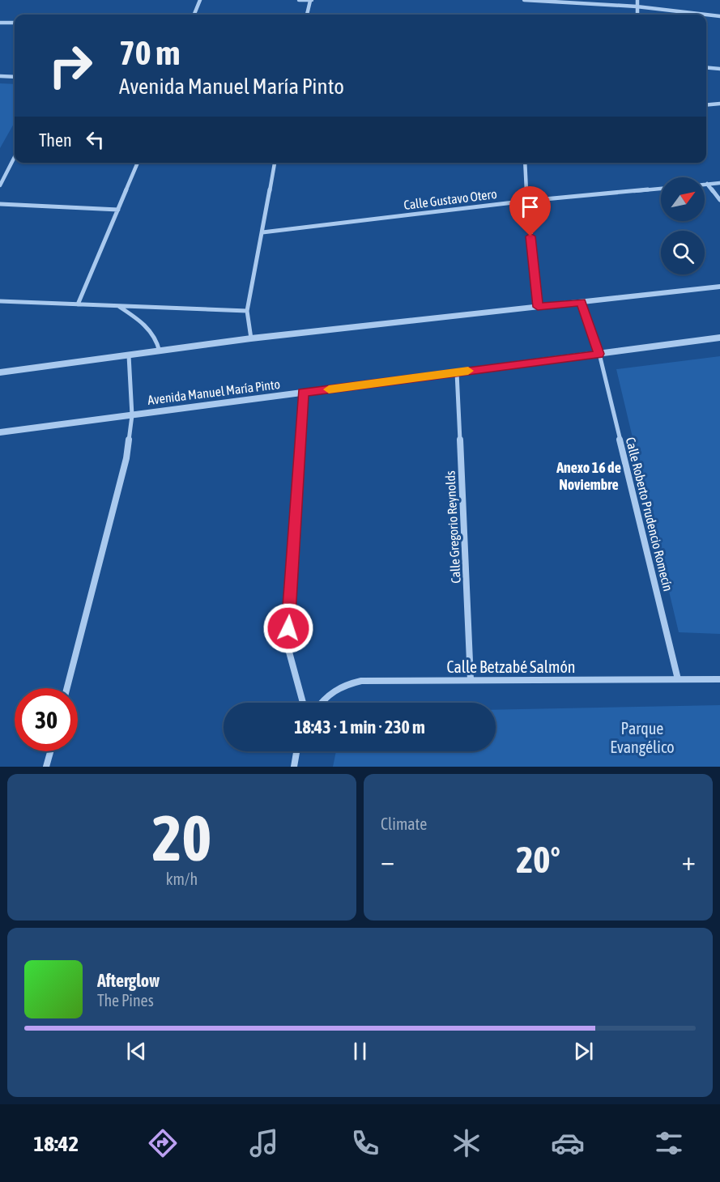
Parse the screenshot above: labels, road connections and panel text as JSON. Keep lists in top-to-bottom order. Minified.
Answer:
{"streets":{"street":["Calle Gustavo Otero","Avenida Manuel María Pinto","Calle Roberto Prudencio Romecín","Calle Gregorio Reynolds","Calle Betzabé Salmón"]},"crossings":[["Avenida Manuel María Pinto","Calle Roberto Prudencio Romecín"],["Avenida Manuel María Pinto","Calle Gregorio Reynolds"],["Calle Roberto Prudencio Romecín","Calle Betzabé Salmón"],["Calle Gregorio Reynolds","Calle Betzabé Salmón"]],"districts":["Anexo 16 de Noviembre"],"parks":["Parque Evangélico"],"north":"top right","page":{"turn":["70 m","Avenida Manuel María Pinto"],"then":"Then","limit":"30","trip":"18:43 · 1 min · 230 m","tile":[["20","km/h"],"Climate"],"heat":["−","20°","+"],"song":["Afterglow","The Pines"],"tabs":"18:42"}}
